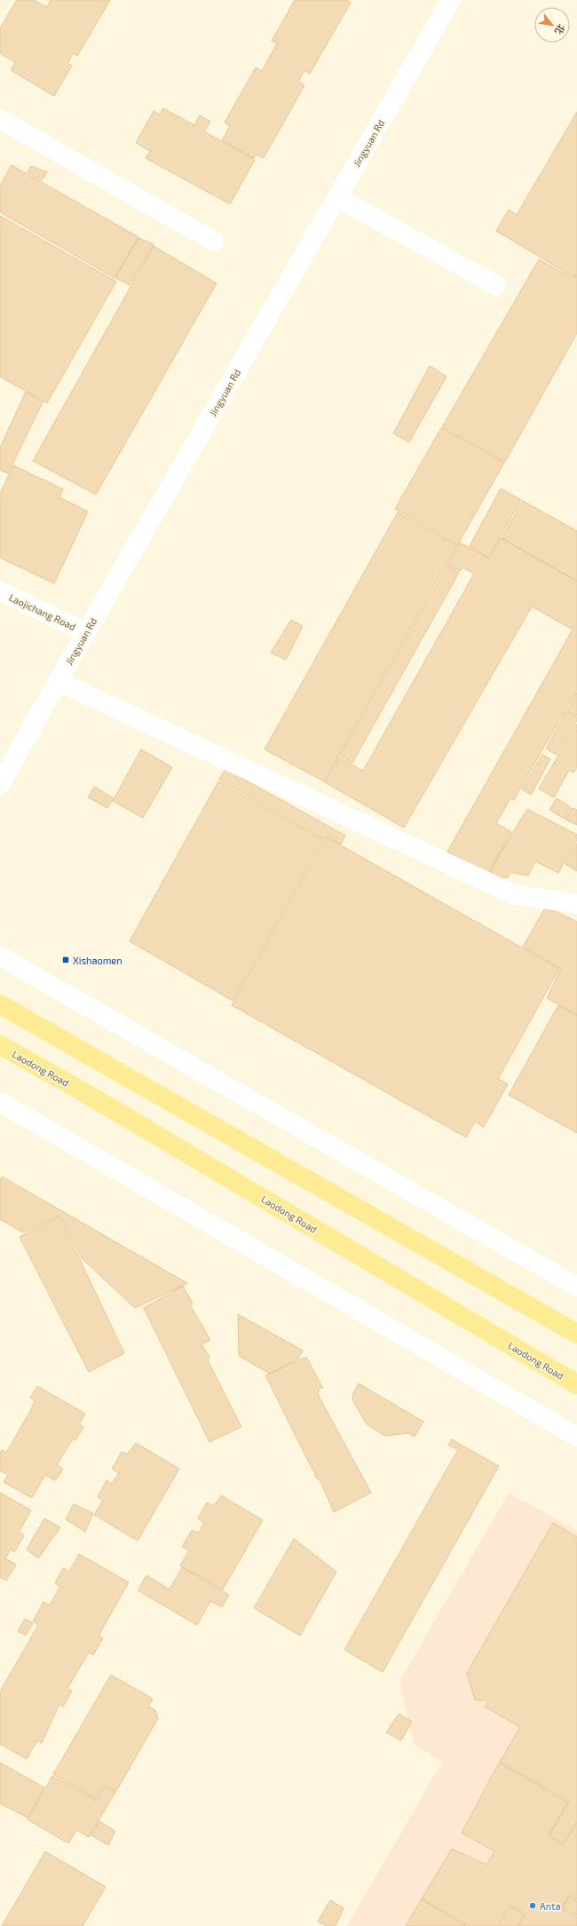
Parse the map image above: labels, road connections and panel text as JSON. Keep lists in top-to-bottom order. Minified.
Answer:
{"streets":{"main road":["Laodong Road"],"street":["Jingyuan Rd","Laojichang Road"]},"crossings":[["Jingyuan Rd","Laojichang Road"]],"places":{"transit":["Xishaomen"],"other":["Anta"]},"north":"bottom right"}
